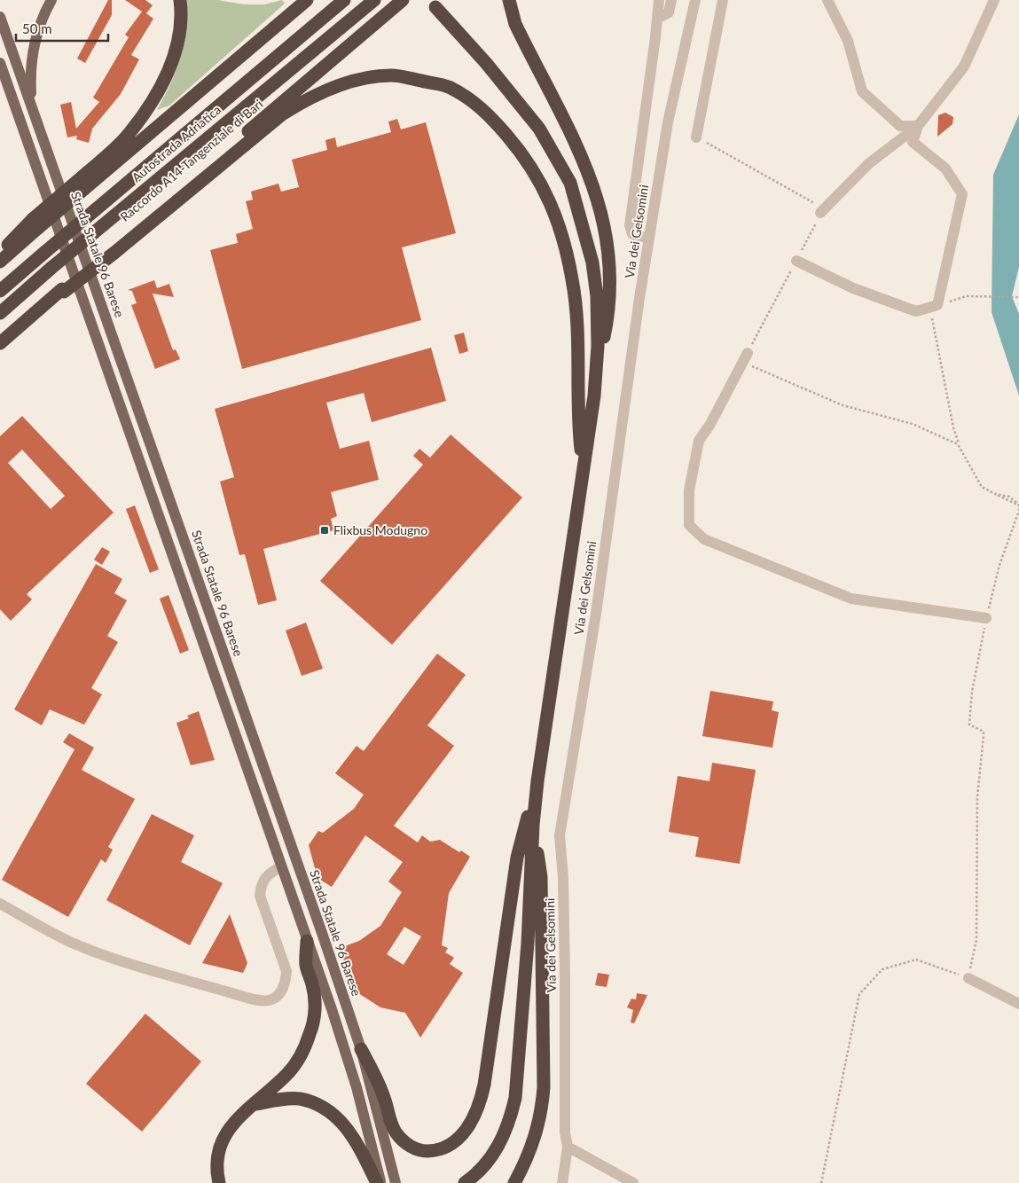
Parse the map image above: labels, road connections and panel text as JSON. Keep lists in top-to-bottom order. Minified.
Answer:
{"streets":{"highway":["Autostrada Adriatica","Raccordo A14-Tangenziale di Bari"],"main road":["Strada Statale 96 Barese"],"street":["Via dei Gelsomini"]},"places":{"transit":["Flixbus Modugno"]},"scale_bar":"50 m"}
